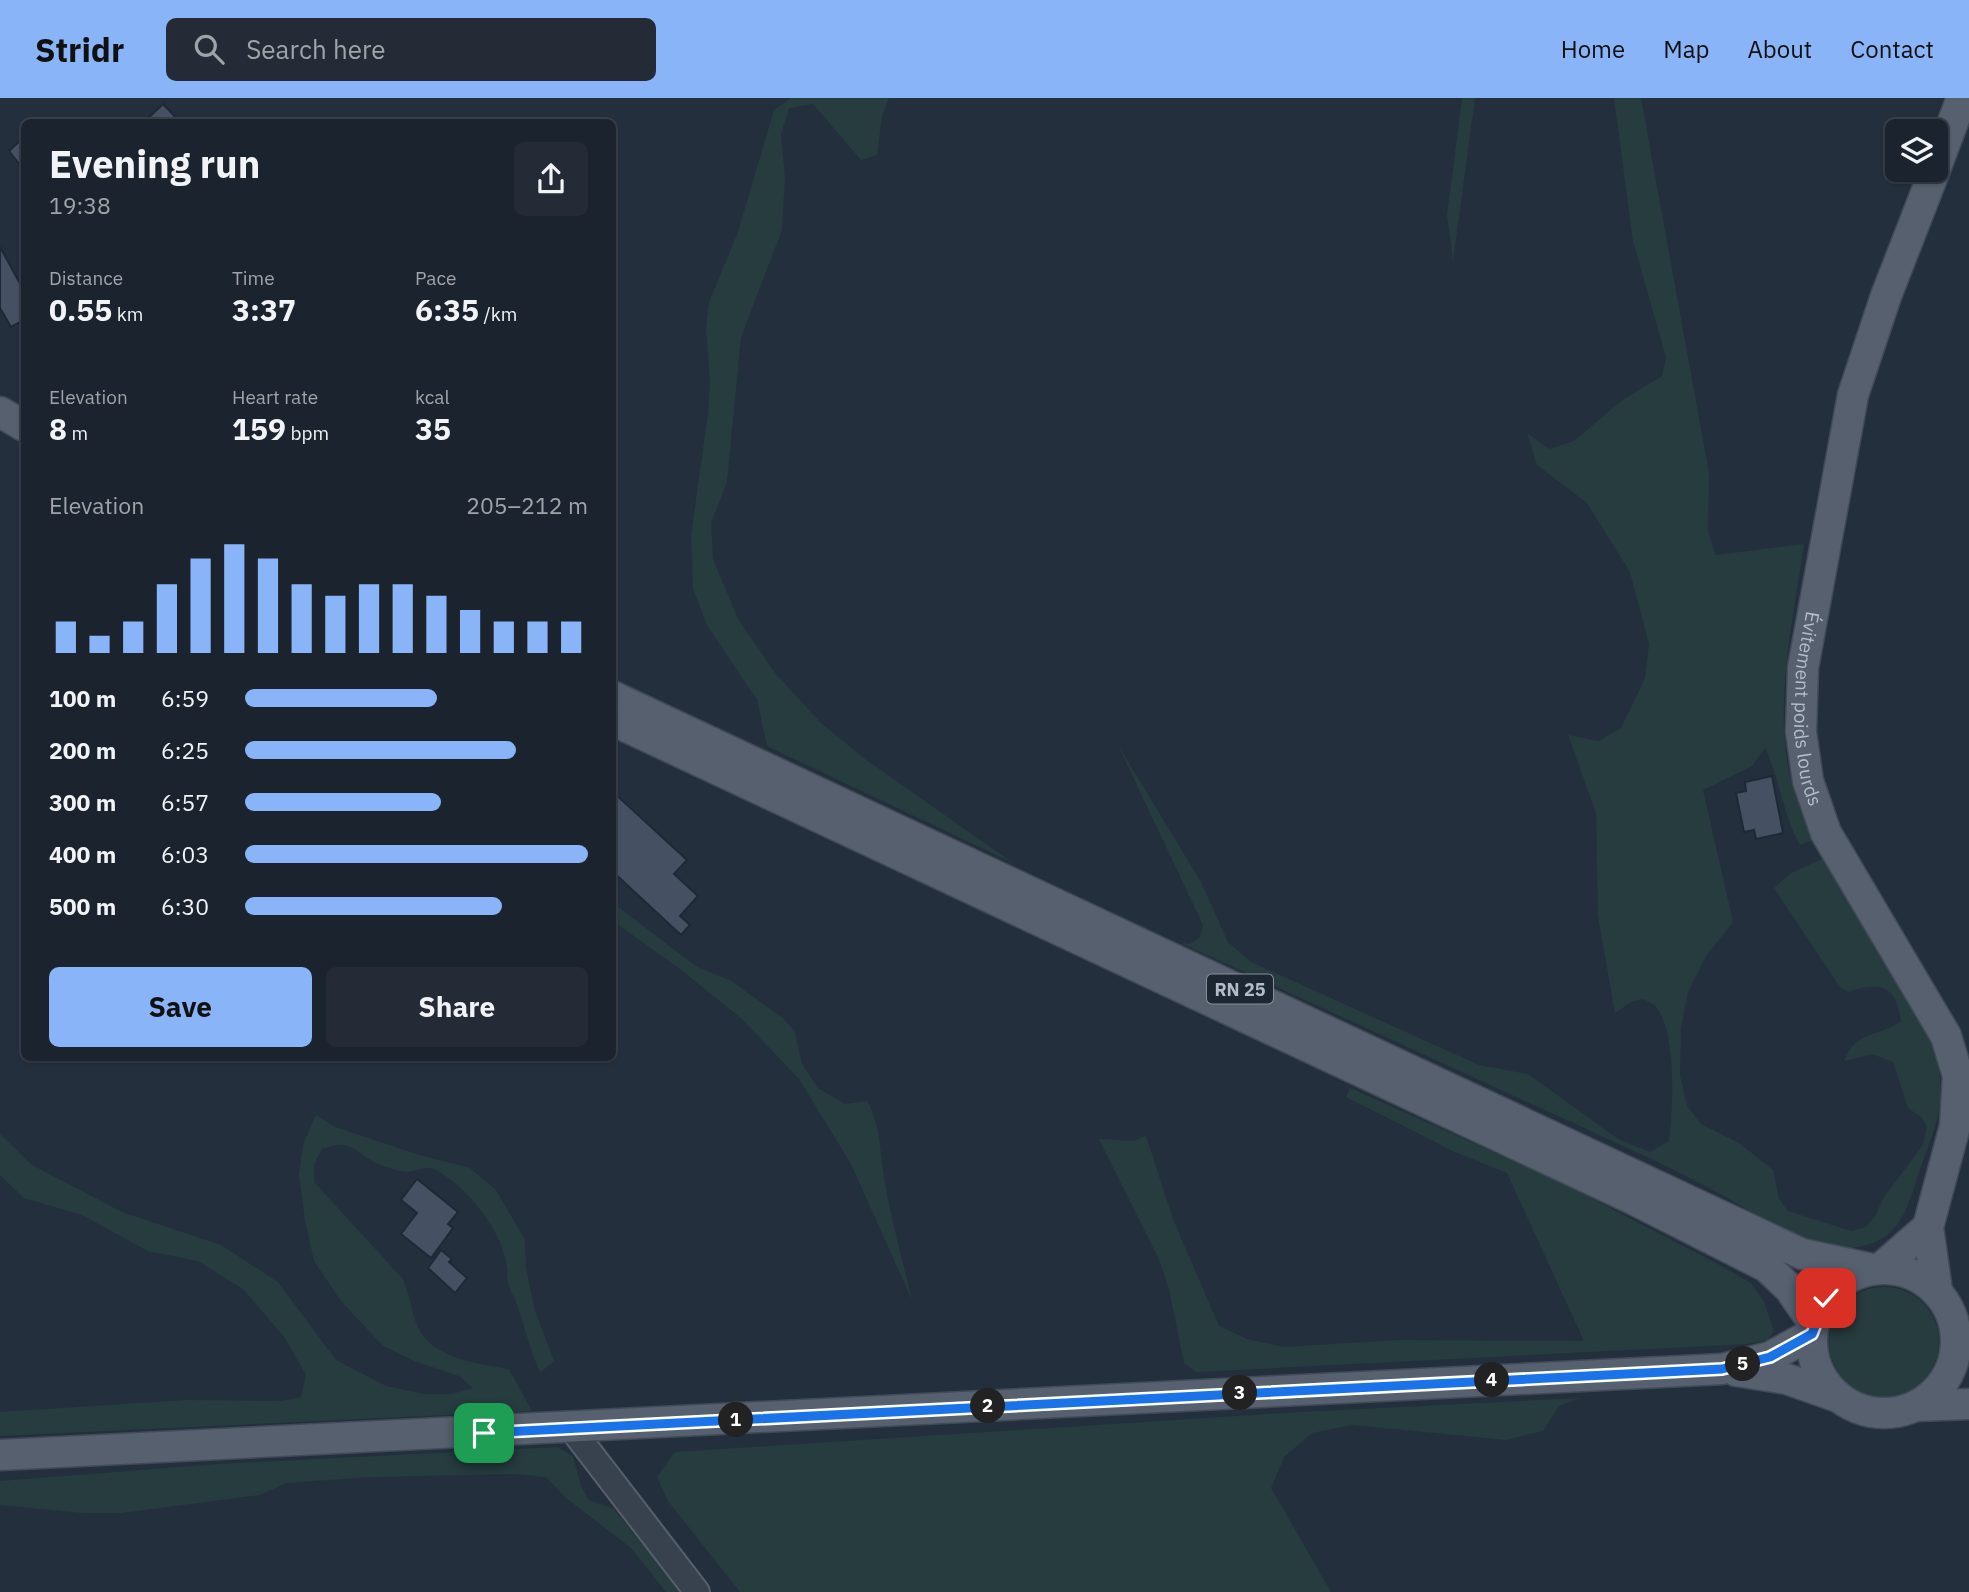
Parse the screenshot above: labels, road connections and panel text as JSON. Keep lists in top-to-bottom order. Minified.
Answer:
{"streets":{"main road":["Évitement poids lourds","RN 25"]},"page":{"header":"Stridr","search":"Search here","nav":["Home","Map","About","Contact"],"heading":["Evening run","19:38"],"stats":[["Distance","0.55 km"],["Time","3:37"],["Pace","6:35 /km"],["Elevation","8 m"],["Heart rate","159 bpm"],["kcal","35"]],"chart":["Elevation","205–212 m"],"list":[{"name":"100 m","note":"6:59"},{"name":"200 m","note":"6:25"},{"name":"300 m","note":"6:57"},{"name":"400 m","note":"6:03"},{"name":"500 m","note":"6:30"}],"buttons":["Save","Share"],"pins":["5","4","3","2","1"]}}
